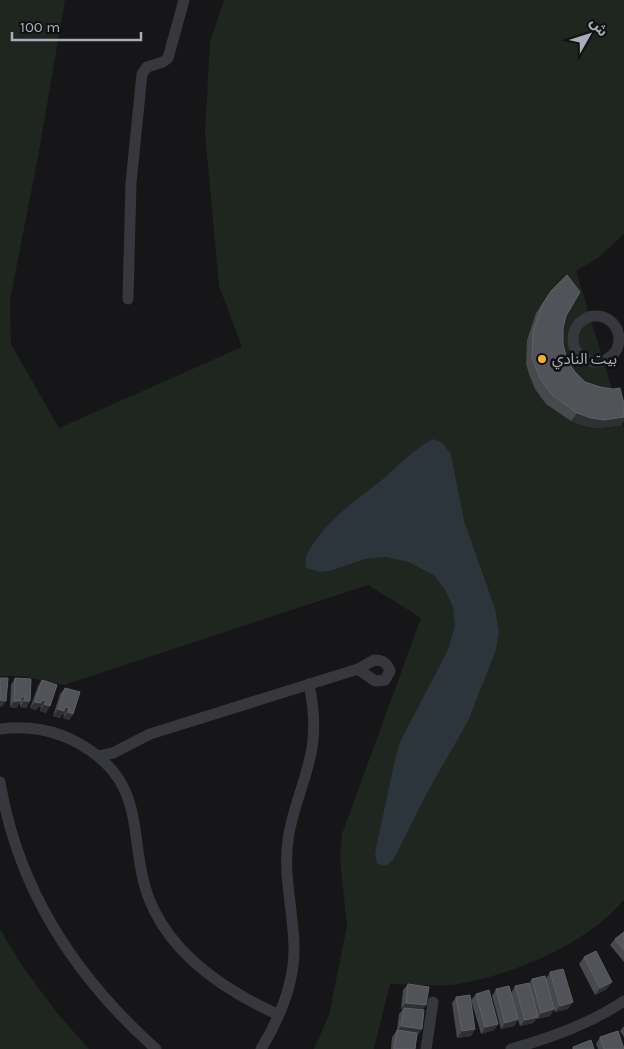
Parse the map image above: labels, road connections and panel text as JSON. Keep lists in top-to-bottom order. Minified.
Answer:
{"places":["بيت النادي"],"scale_bar":"100 m","north":"top right"}
